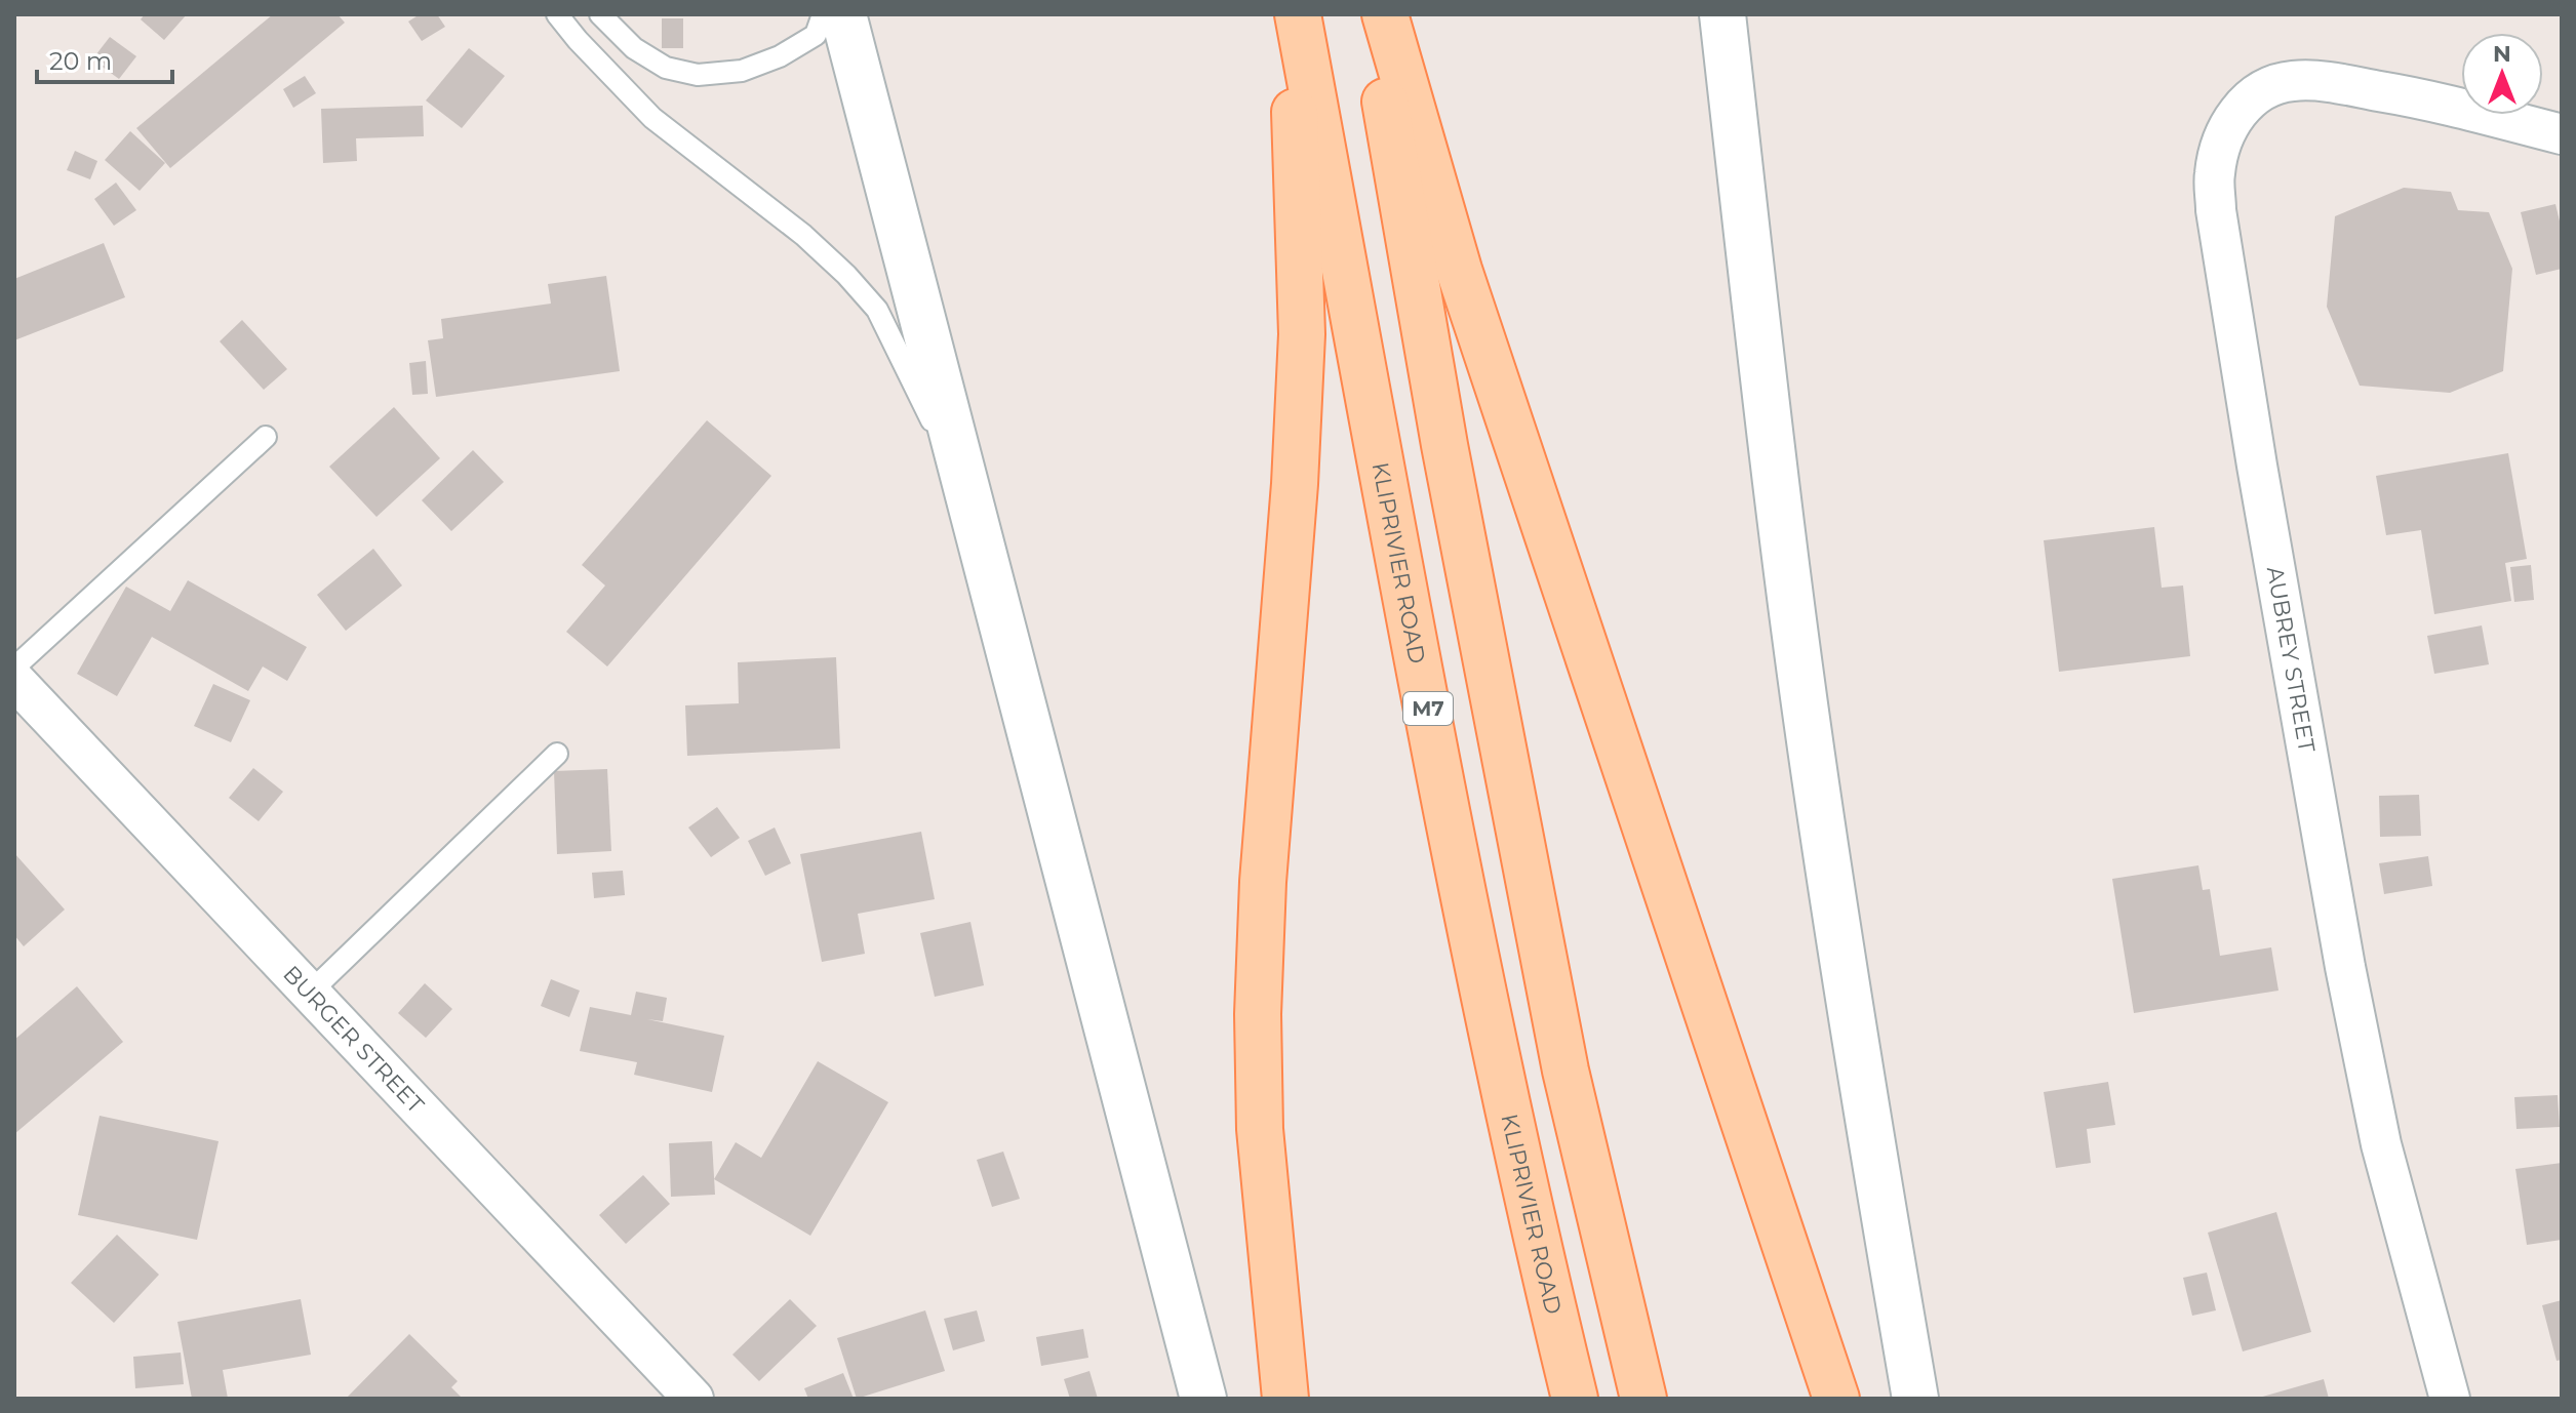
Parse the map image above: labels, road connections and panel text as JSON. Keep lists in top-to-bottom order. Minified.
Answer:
{"streets":{"main road":["KLIPRIVIER ROAD","M7"],"street":["AUBREY STREET","BURGER STREET"]},"scale_bar":"20 m","north":"top"}
